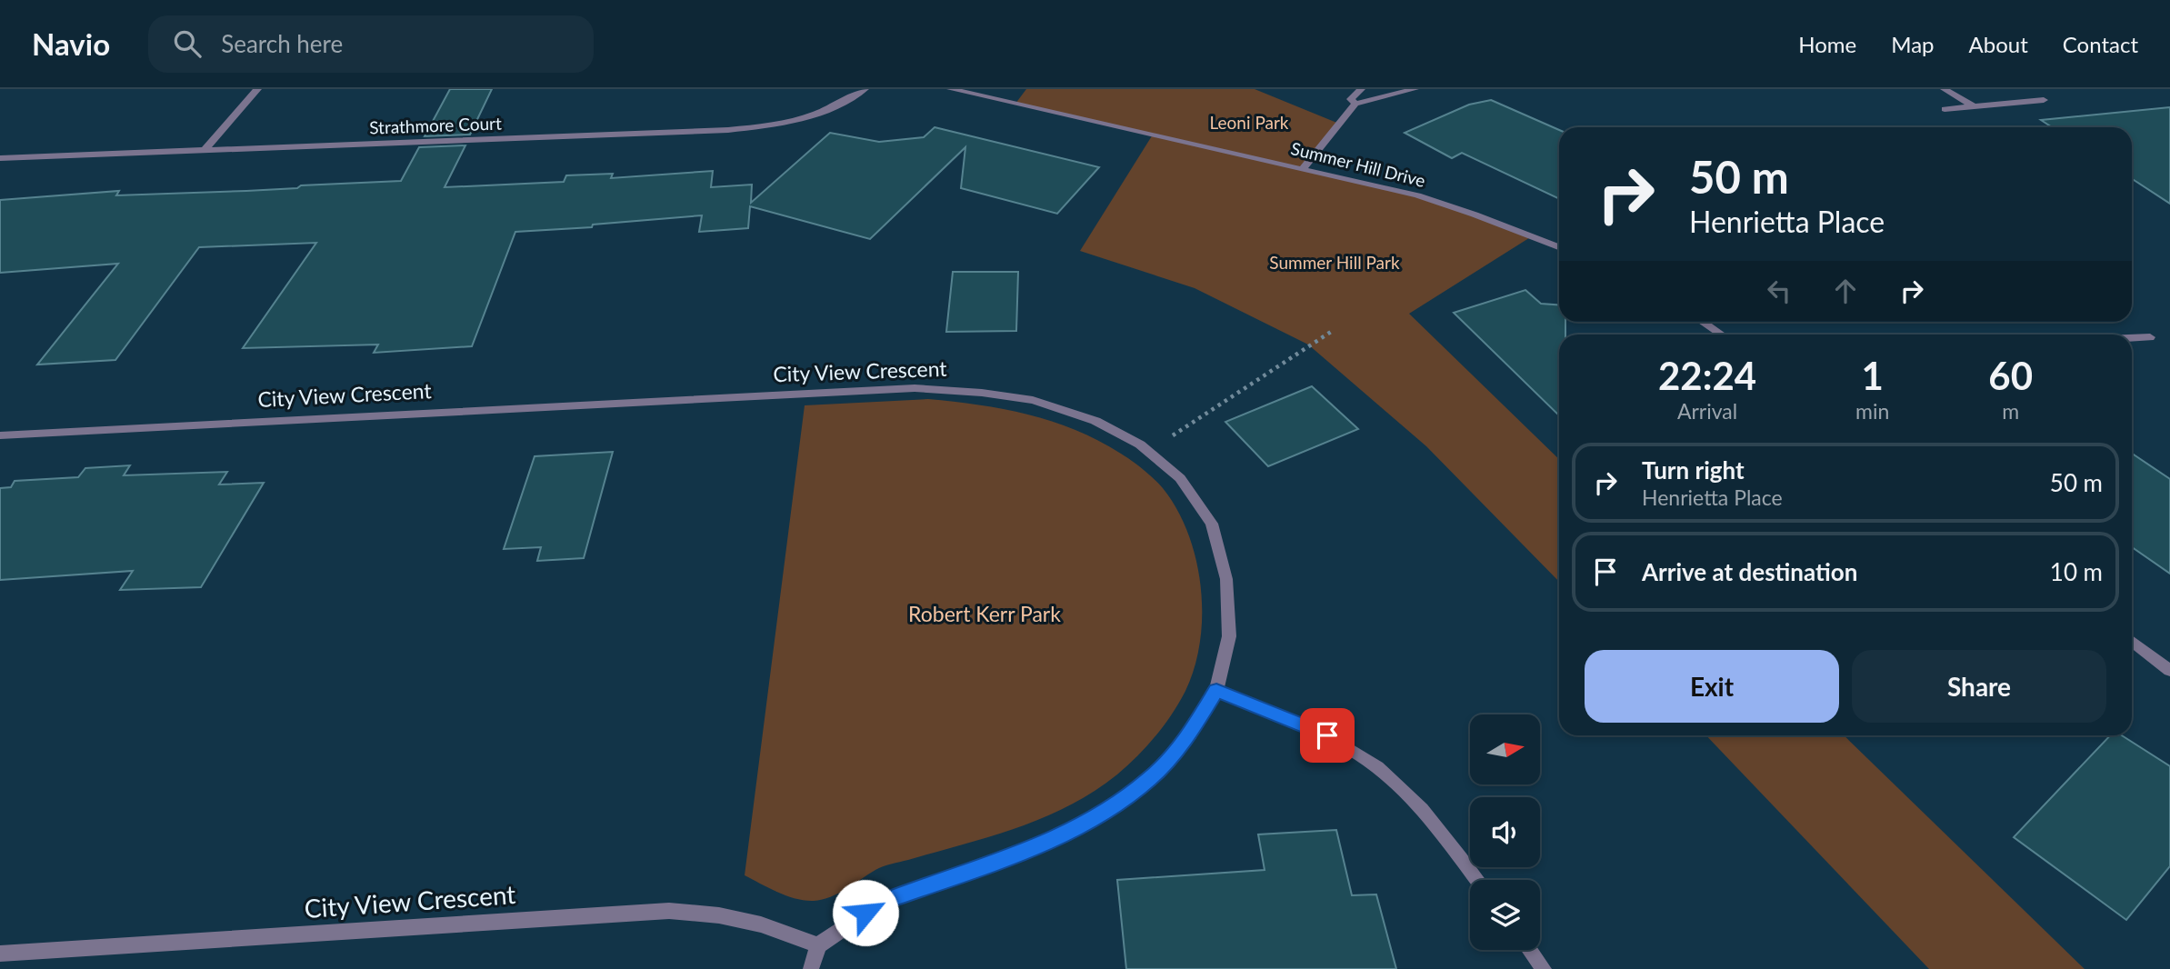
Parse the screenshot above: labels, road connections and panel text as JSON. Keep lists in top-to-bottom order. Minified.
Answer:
{"streets":{"street":["Strathmore Court","Summer Hill Drive","City View Crescent"]},"parks":["Leoni Park","Summer Hill Park","Robert Kerr Park"],"north":"right","page":{"header":"Navio","search":"Search here","nav":["Home","Map","About","Contact"],"turn":["50 m","Henrietta Place"],"eta":["22:24","Arrival","1","min","60","m"],"list":[{"name":"Turn right","note":"Henrietta Place","value":"50 m"},{"name":"Arrive at destination","value":"10 m"}],"buttons":["Exit","Share"]}}
